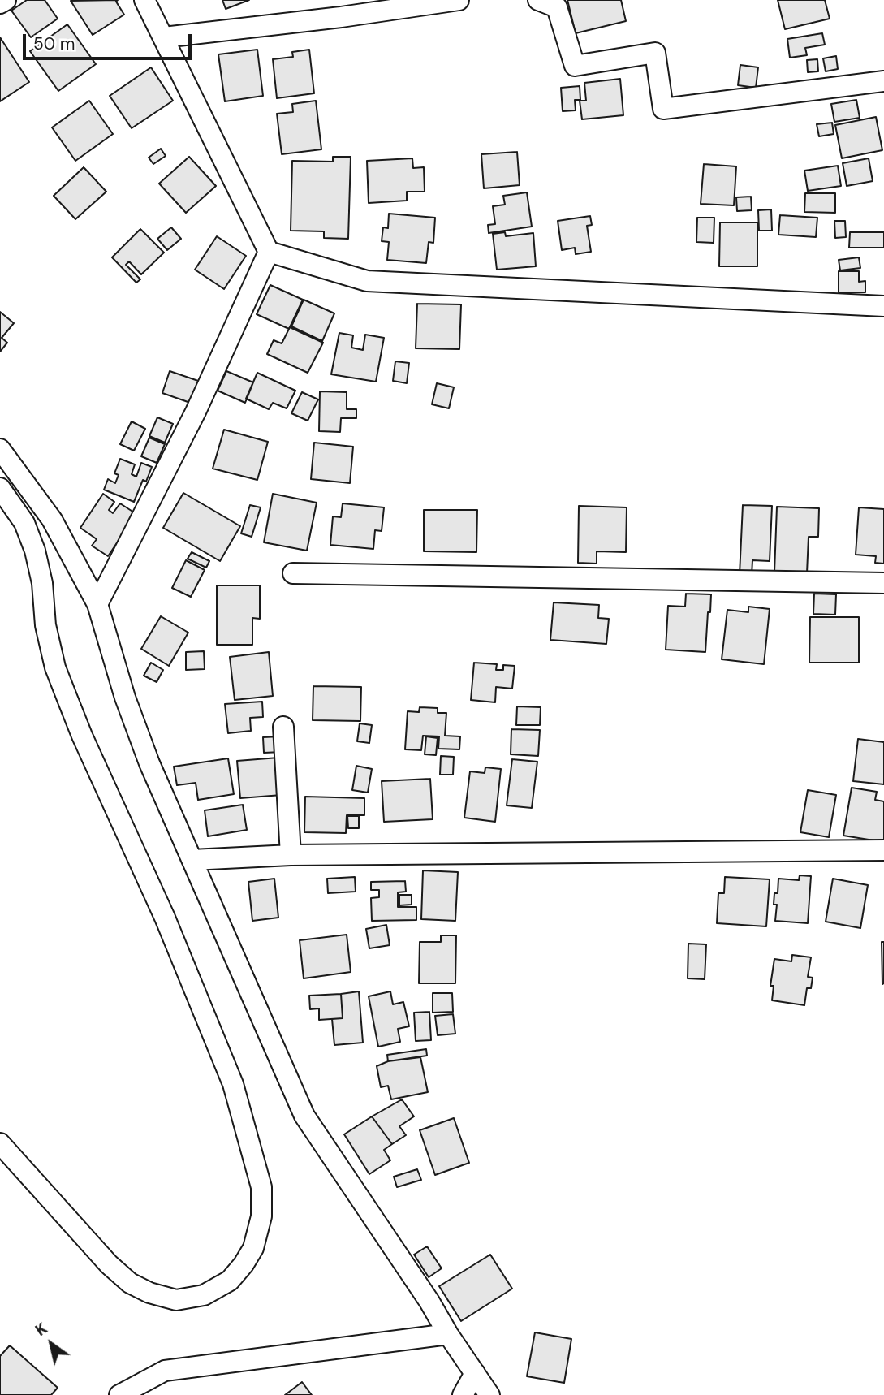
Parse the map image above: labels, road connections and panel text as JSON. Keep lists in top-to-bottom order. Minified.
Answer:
{"scale_bar":"50 m","north":"top left"}
